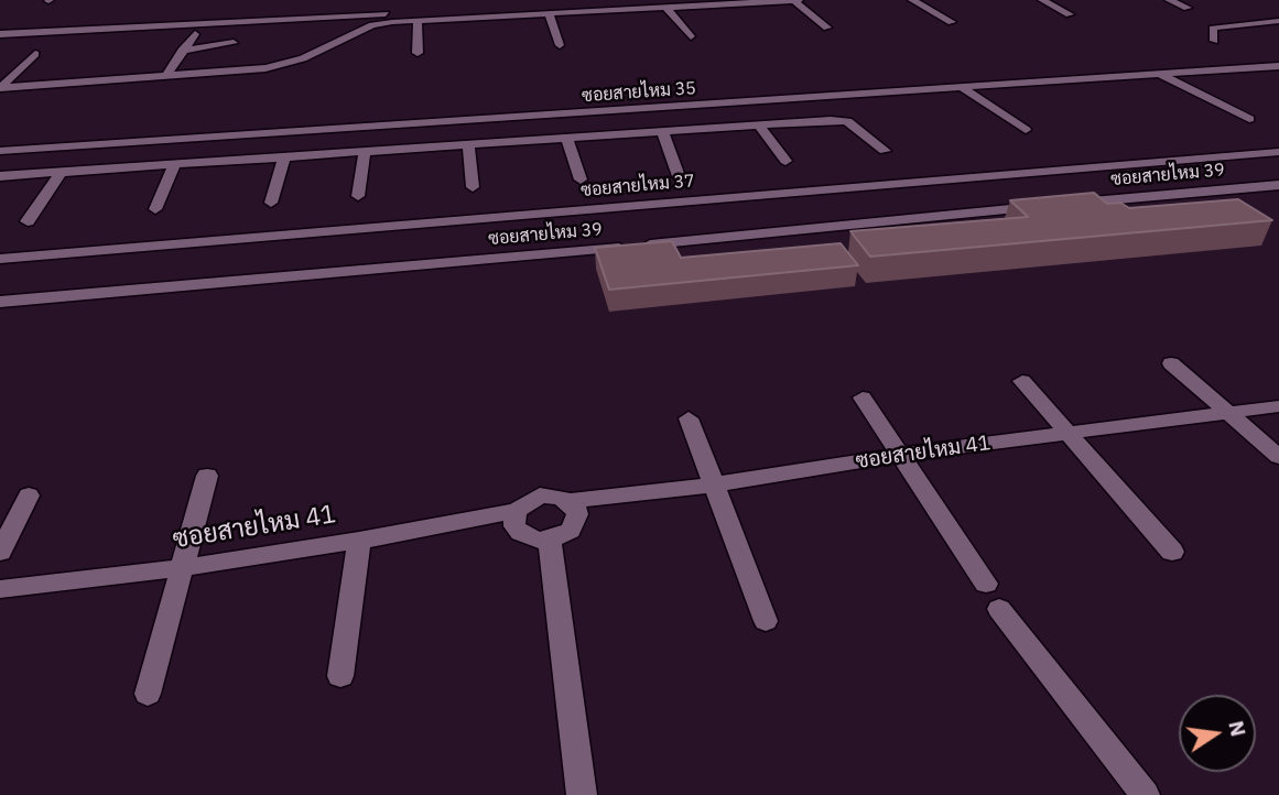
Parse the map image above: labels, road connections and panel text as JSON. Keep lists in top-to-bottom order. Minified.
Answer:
{"streets":{"street":["ซอยสายไหม 35","ซอยสายไหม 39","ซอยสายไหม 37","ซอยสายไหม 41"]},"north":"right"}
